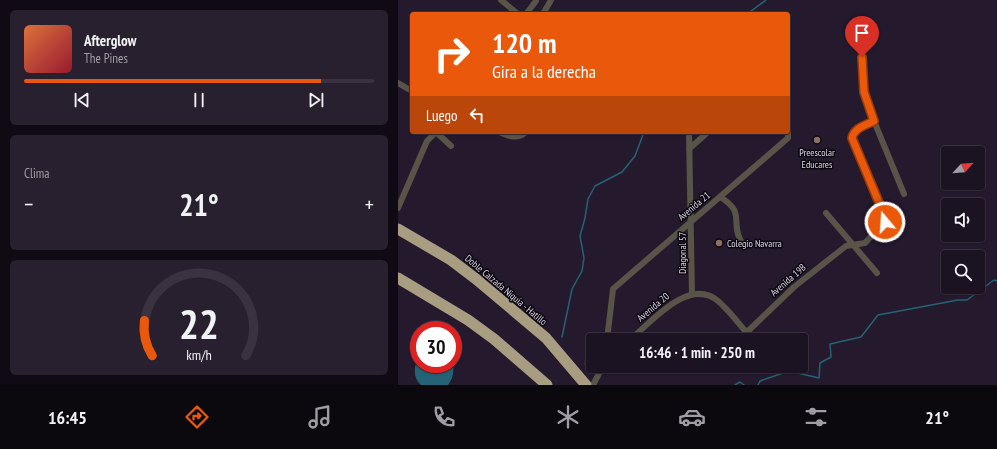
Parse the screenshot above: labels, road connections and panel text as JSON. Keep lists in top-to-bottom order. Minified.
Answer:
{"streets":{"highway":["Doble Calzada Niquia - Hatillo"],"street":["Avenida 21","Diagonal 57","Avenida 19B","Avenida 20"]},"crossings":[["Avenida 21","Diagonal 57"],["Diagonal 57","Avenida 20"]],"places":["Preescolar Educares","Colegio Navarra"],"north":"top right","page":{"turn":["120 m","Gira a la derecha"],"song":["Afterglow","The Pines"],"then":"Luego","tile":"Clima","heat":["−","21°","+"],"limit":"30","trip":"16:46 · 1 min · 250 m","tabs":["16:45","21°"],"gauge":["22","km/h"]}}
